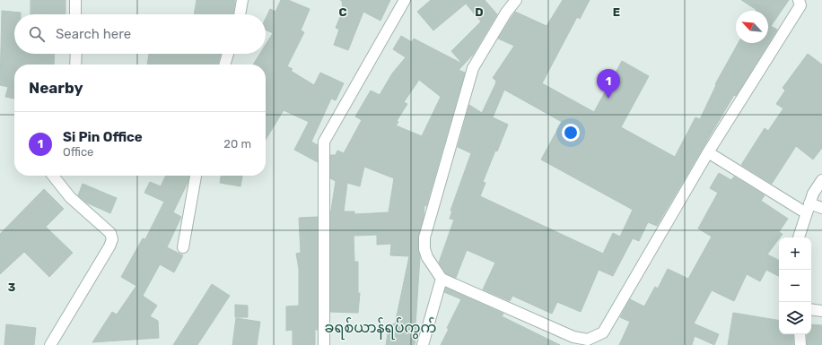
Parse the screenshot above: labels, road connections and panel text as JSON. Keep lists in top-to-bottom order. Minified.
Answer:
{"districts":["ခရစ်ယာန်ရပ်ကွက်"],"north":"top left","page":{"search":"Search here","heading":"Nearby","pins":"1","list":[{"mark":"1","name":"Si Pin Office","note":"Office","value":"20 m"}],"map_buttons":["+","−"]},"grid":{"columns":["C","D","E"],"rows":["3"]}}
